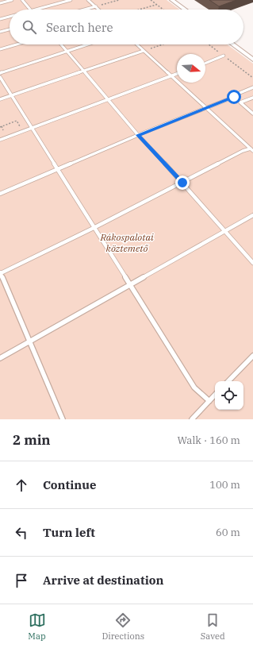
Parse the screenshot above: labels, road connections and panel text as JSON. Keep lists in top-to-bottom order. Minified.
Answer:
{"parks":["Rákospalotai köztemető"],"north":"right","page":{"search":"Search here","heading":["2 min","Walk · 160 m"],"list":[["Continue","100 m"],["Turn left","60 m"],"Arrive at destination"],"nav":["Map","Directions","Saved"]}}
